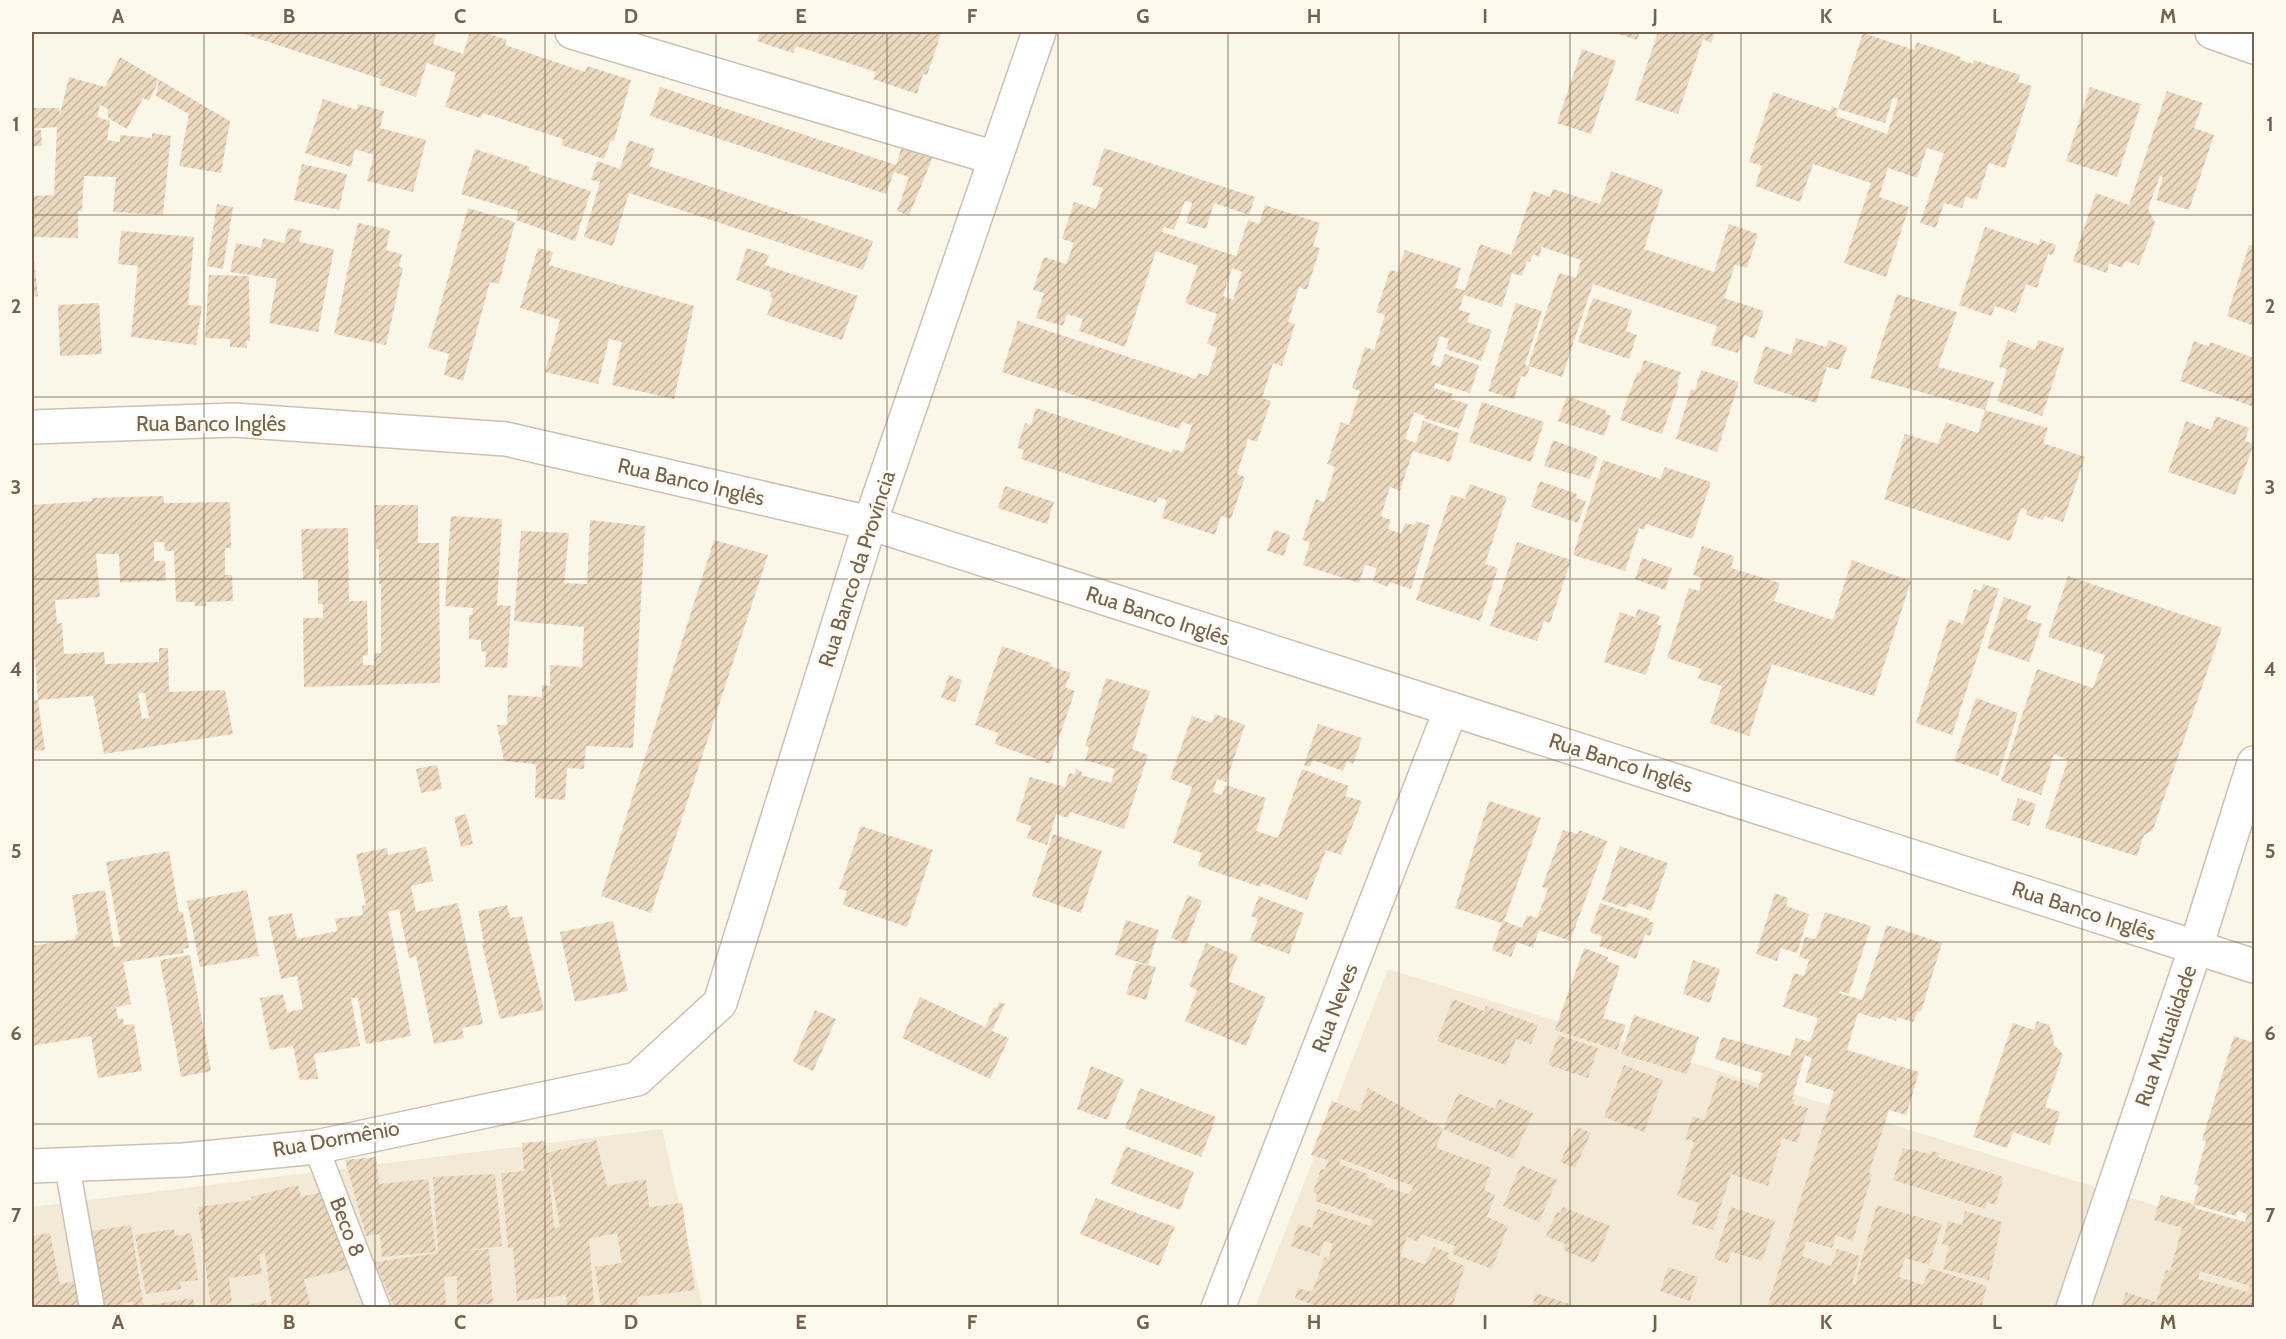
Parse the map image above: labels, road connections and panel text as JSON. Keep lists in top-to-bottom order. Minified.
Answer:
{"streets":{"street":["Rua Banco Inglês","Rua Banco da Província","Rua Neves","Rua Mutualidade","Rua Dormênio"],"lane":["Beco 8"]},"crossings":[["Rua Banco Inglês","Rua Banco da Província"],["Rua Banco Inglês","Rua Neves"],["Rua Banco Inglês","Rua Mutualidade"],["Rua Banco da Província","Rua Dormênio"],["Rua Dormênio","Beco 8"]],"grid":{"columns":["A","B","C","D","E","F","G","H","I","J","K","L","M"],"rows":["1","2","3","4","5","6","7"]}}
